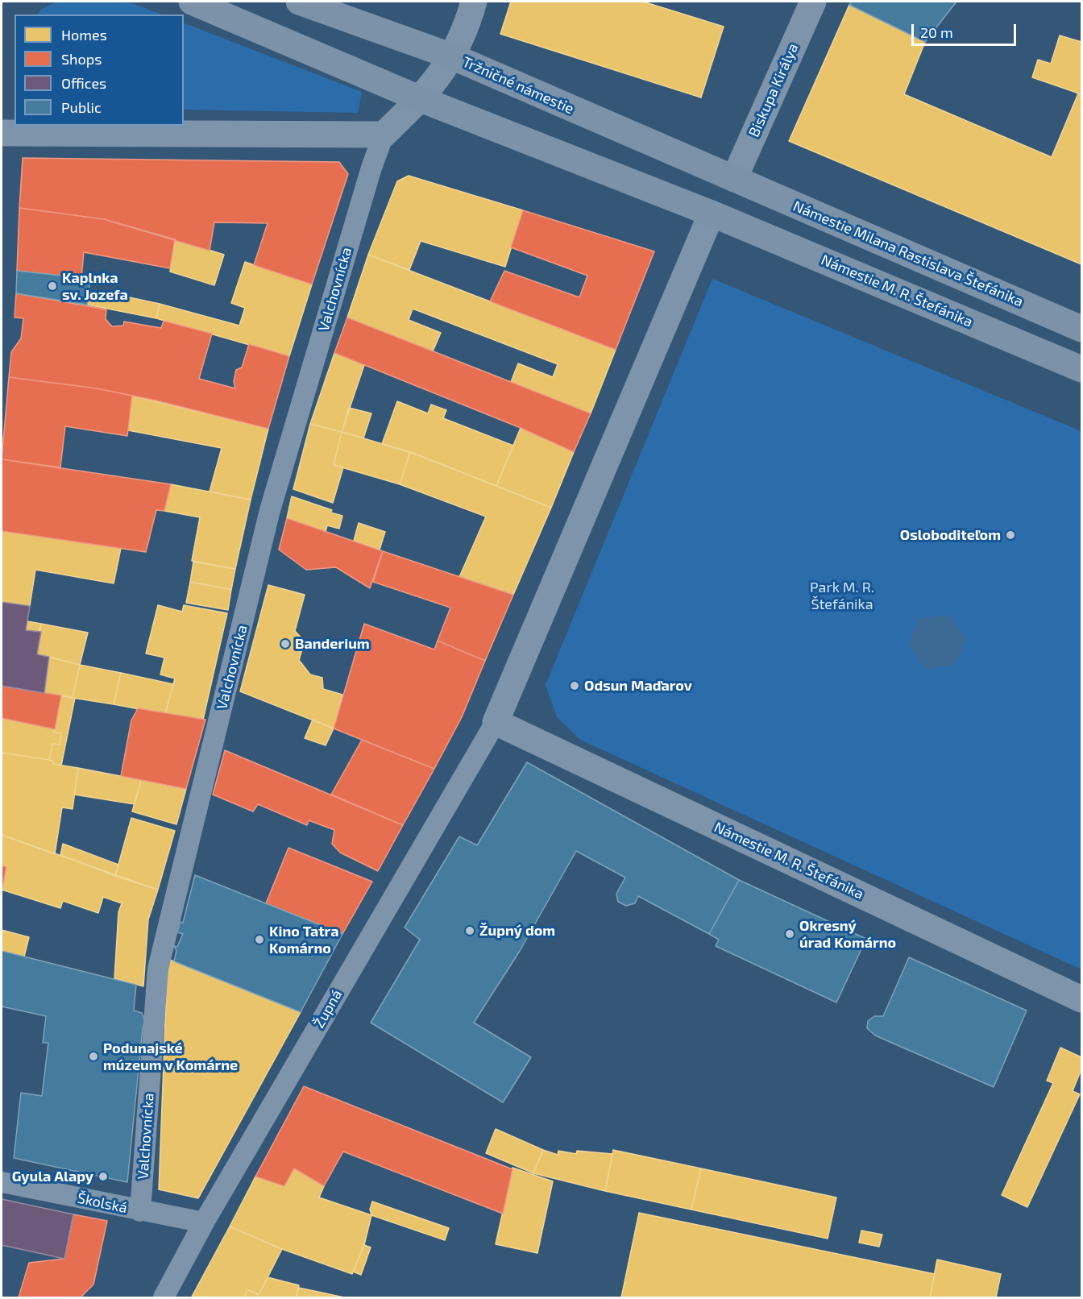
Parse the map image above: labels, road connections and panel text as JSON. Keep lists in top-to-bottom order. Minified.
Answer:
{"streets":{"main road":["Tržničné námestie","Námestie Milana Rastislava Štefánika","Námestie M. R. Štefánika"],"street":["Biskupa Királya","Valchovnícka","Župná","Školská"]},"crossings":[["Tržničné námestie","Biskupa Királya"],["Tržničné námestie","Námestie Milana Rastislava Štefánika"],["Biskupa Királya","Námestie Milana Rastislava Štefánika"],["Valchovnícka","Školská"],["Námestie M. R. Štefánika","Župná"],["Župná","Školská"]],"parks":["Park M. R. Štefánika"],"places":["Kaplnka sv. Jozefa","Osloboditeľom","Banderium","Odsun Maďarov","Župný dom","Okresný úrad Komárno","Kino Tatra Komárno","Podunajské múzeum v Komárne","Gyula Alapy"],"legend":["Homes","Shops","Offices","Public"],"scale_bar":"20 m"}
